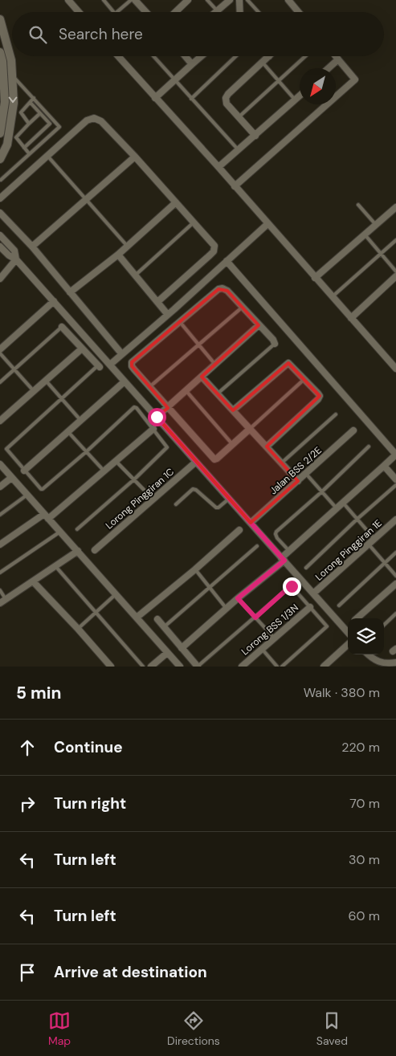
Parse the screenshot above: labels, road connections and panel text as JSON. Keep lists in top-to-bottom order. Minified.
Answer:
{"streets":{"street":["Jalan BSS 2/2E","Lorong Pinggiran 1C","Lorong Pinggiran 1E","Lorong BSS 1/3N"]},"north":"bottom left","page":{"search":"Search here","heading":["5 min","Walk · 380 m"],"list":[["Continue","220 m"],["Turn right","70 m"],["Turn left","30 m"],["Turn left","60 m"],"Arrive at destination"],"nav":["Map","Directions","Saved"]}}
